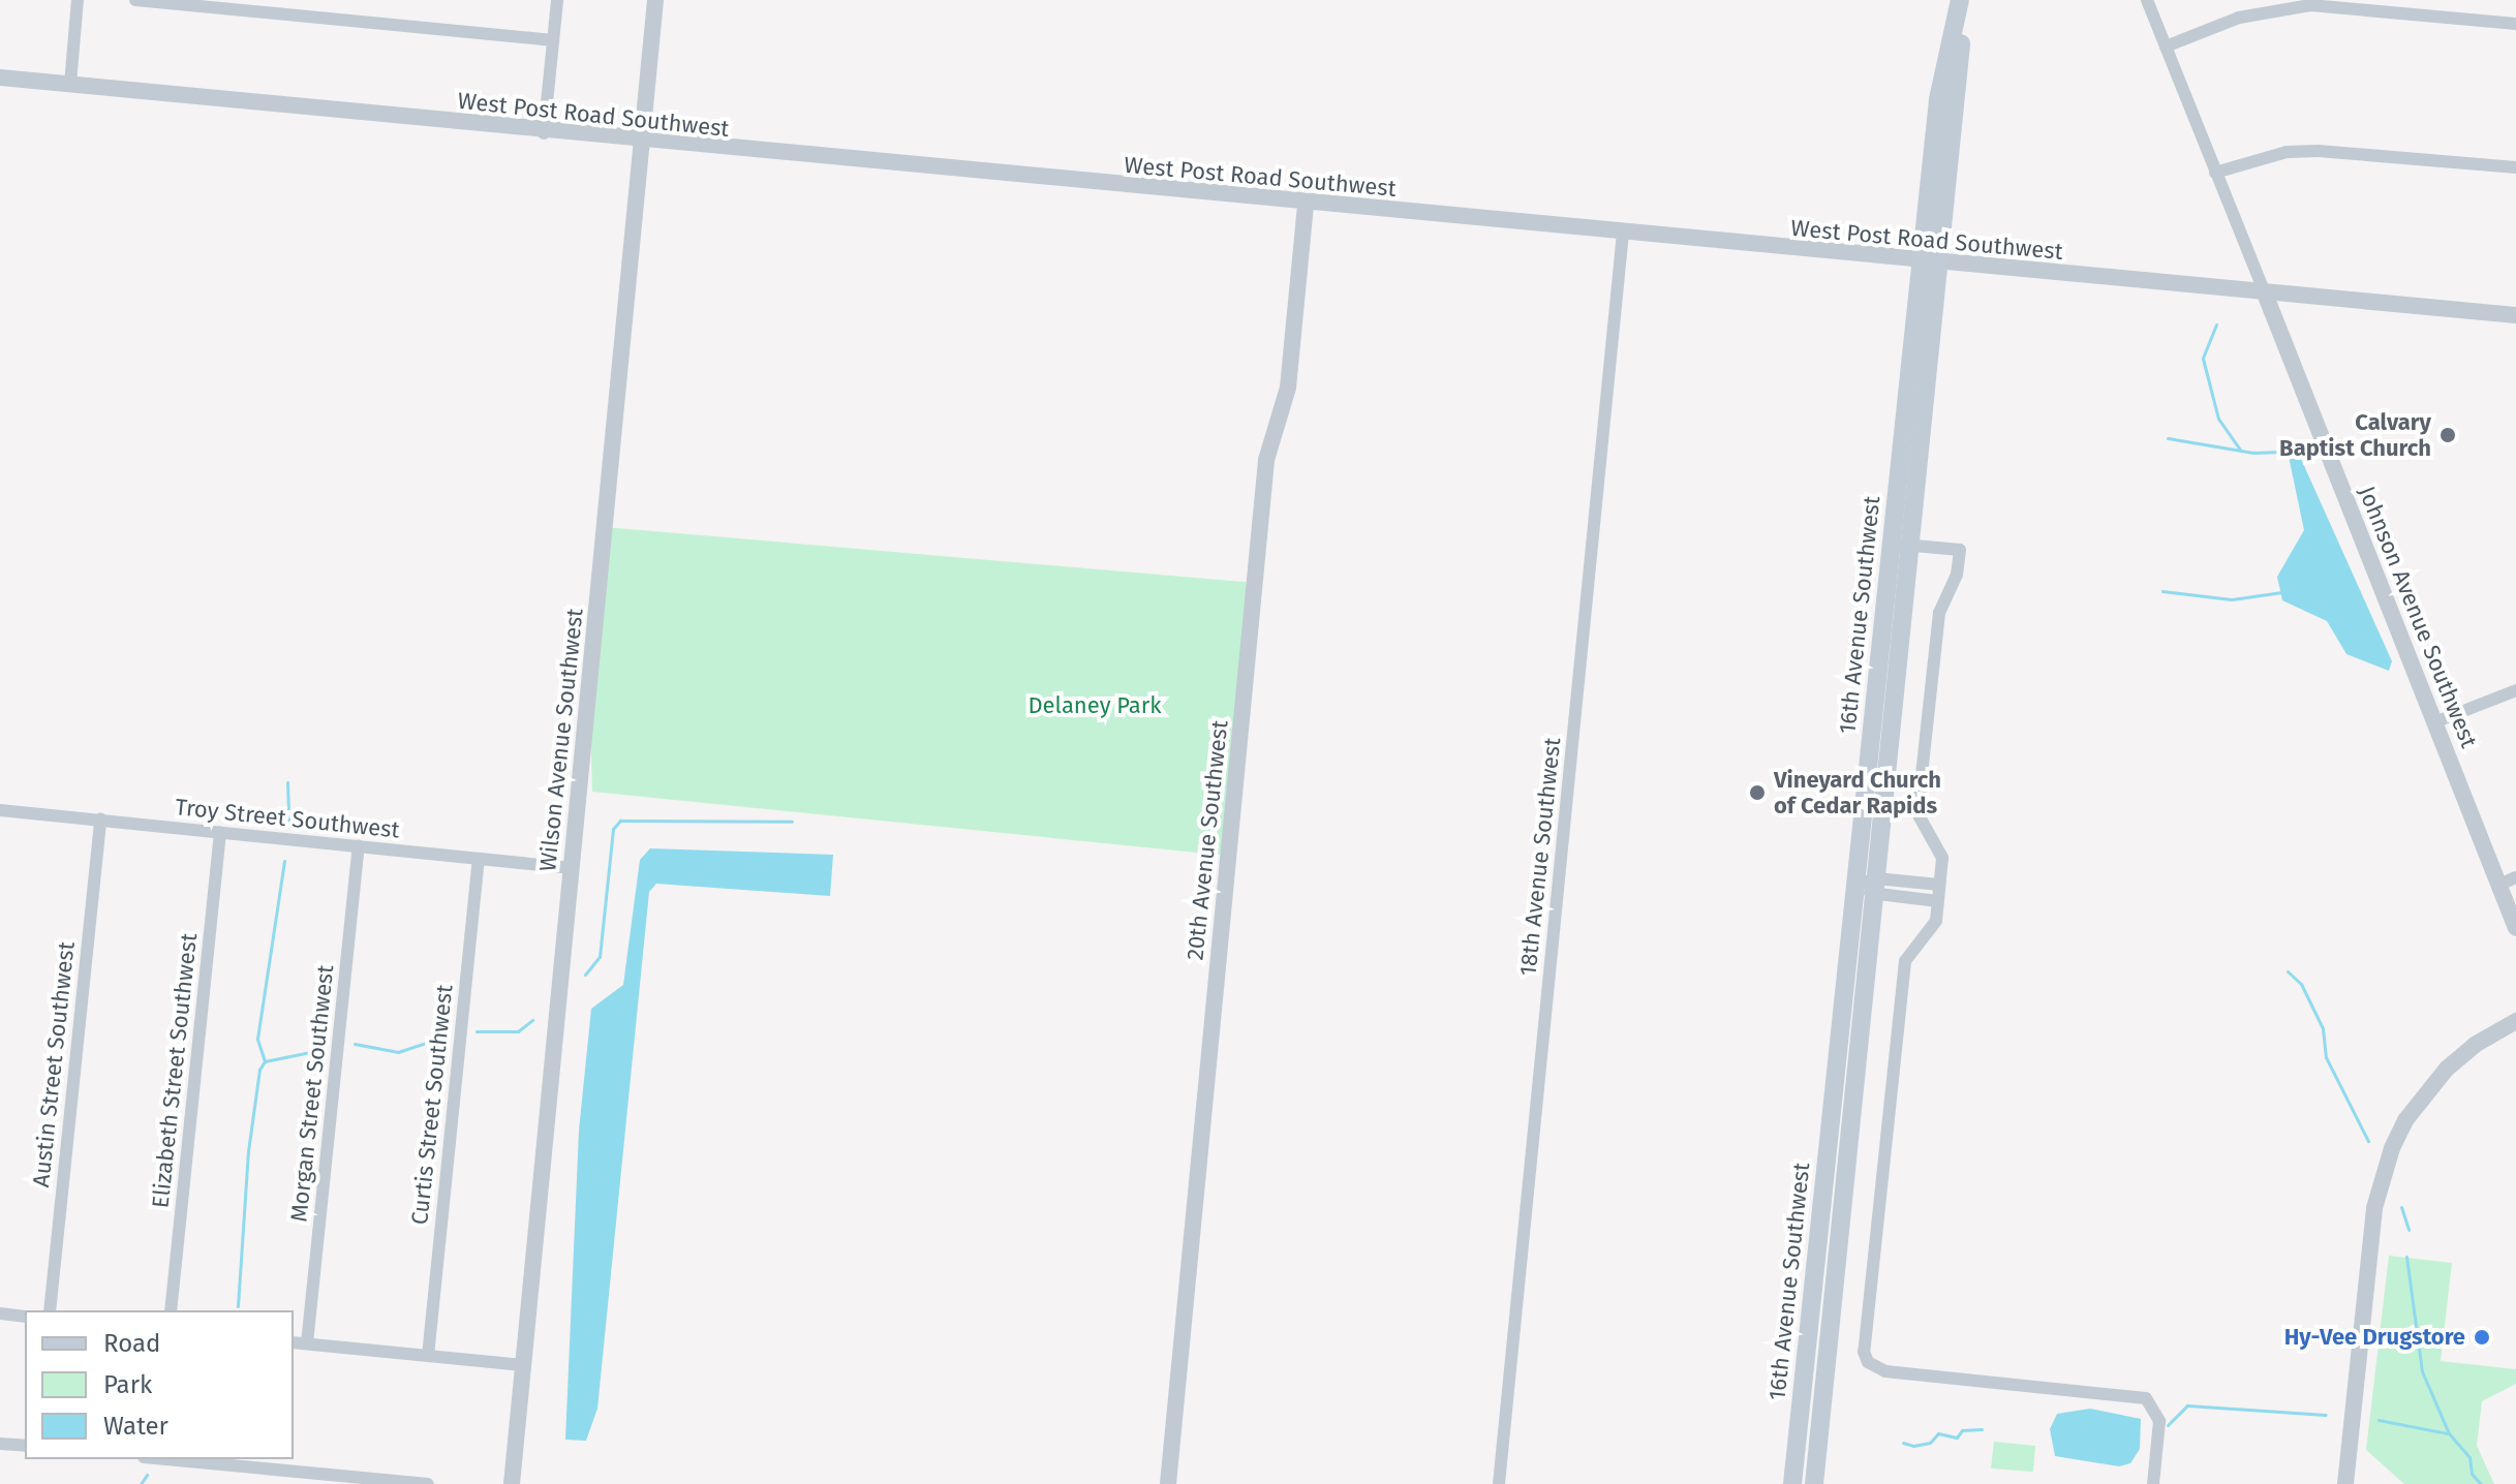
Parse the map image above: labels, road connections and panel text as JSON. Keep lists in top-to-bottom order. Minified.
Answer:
{"streets":{"main road":["16th Avenue Southwest"],"street":["West Post Road Southwest","Johnson Avenue Southwest","Wilson Avenue Southwest","Troy Street Southwest","20th Avenue Southwest","18th Avenue Southwest","Austin Street Southwest","Elizabeth Street Southwest","Morgan Street Southwest","Curtis Street Southwest"]},"crossings":[["West Post Road Southwest","16th Avenue Southwest"],["West Post Road Southwest","Johnson Avenue Southwest"],["West Post Road Southwest","Wilson Avenue Southwest"],["West Post Road Southwest","20th Avenue Southwest"],["West Post Road Southwest","18th Avenue Southwest"],["Wilson Avenue Southwest","Troy Street Southwest"],["Troy Street Southwest","Austin Street Southwest"],["Troy Street Southwest","Elizabeth Street Southwest"],["Troy Street Southwest","Morgan Street Southwest"],["Troy Street Southwest","Curtis Street Southwest"]],"parks":["Delaney Park"],"places":["Calvary Baptist Church","Vineyard Church of Cedar Rapids","Hy-Vee Drugstore"],"legend":["Road","Park","Water"]}
